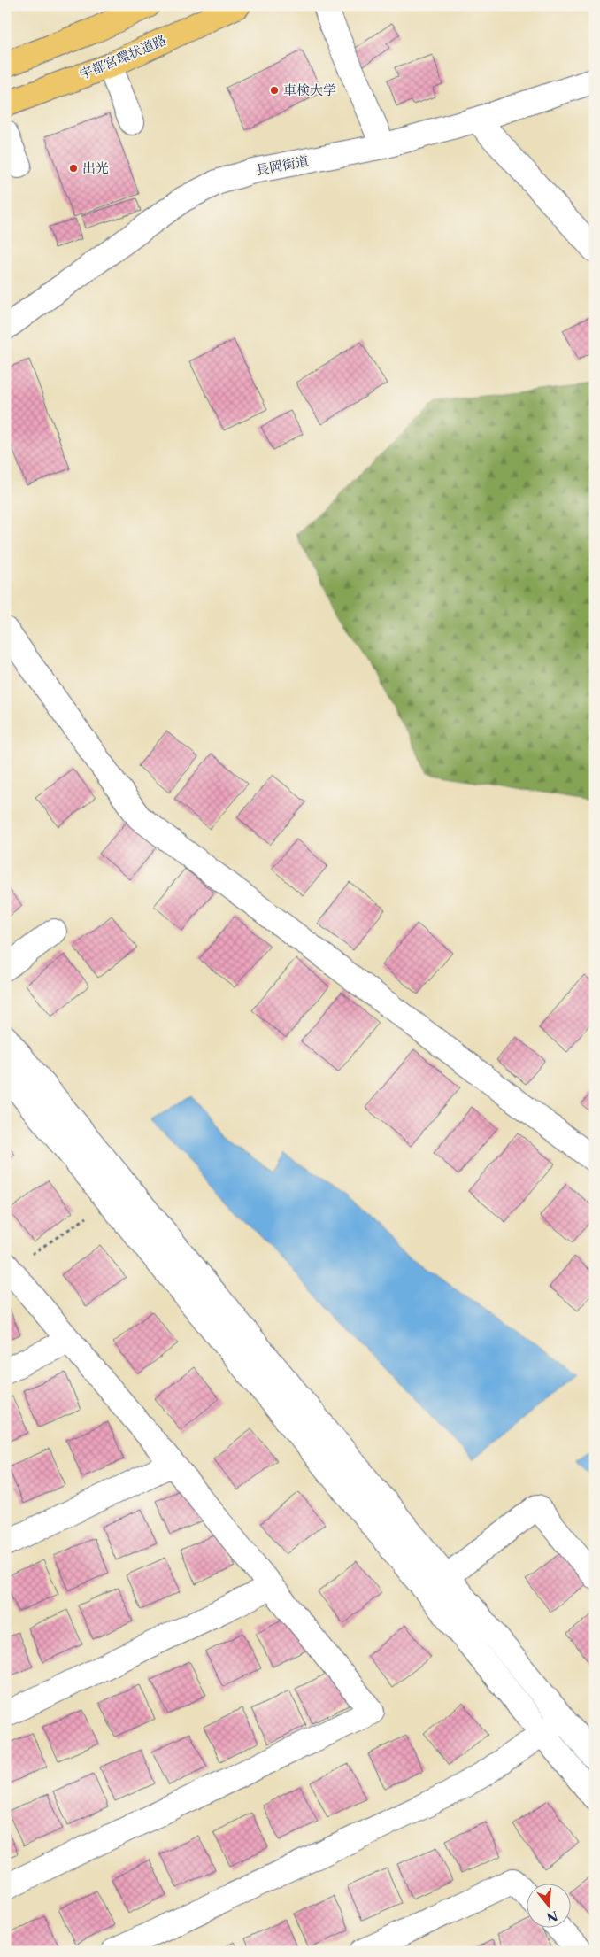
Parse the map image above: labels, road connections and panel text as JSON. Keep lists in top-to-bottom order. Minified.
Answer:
{"streets":{"highway":["宇都宮環状道路"],"street":["長岡街道"]},"places":["車検大学","出光"],"north":"bottom"}
